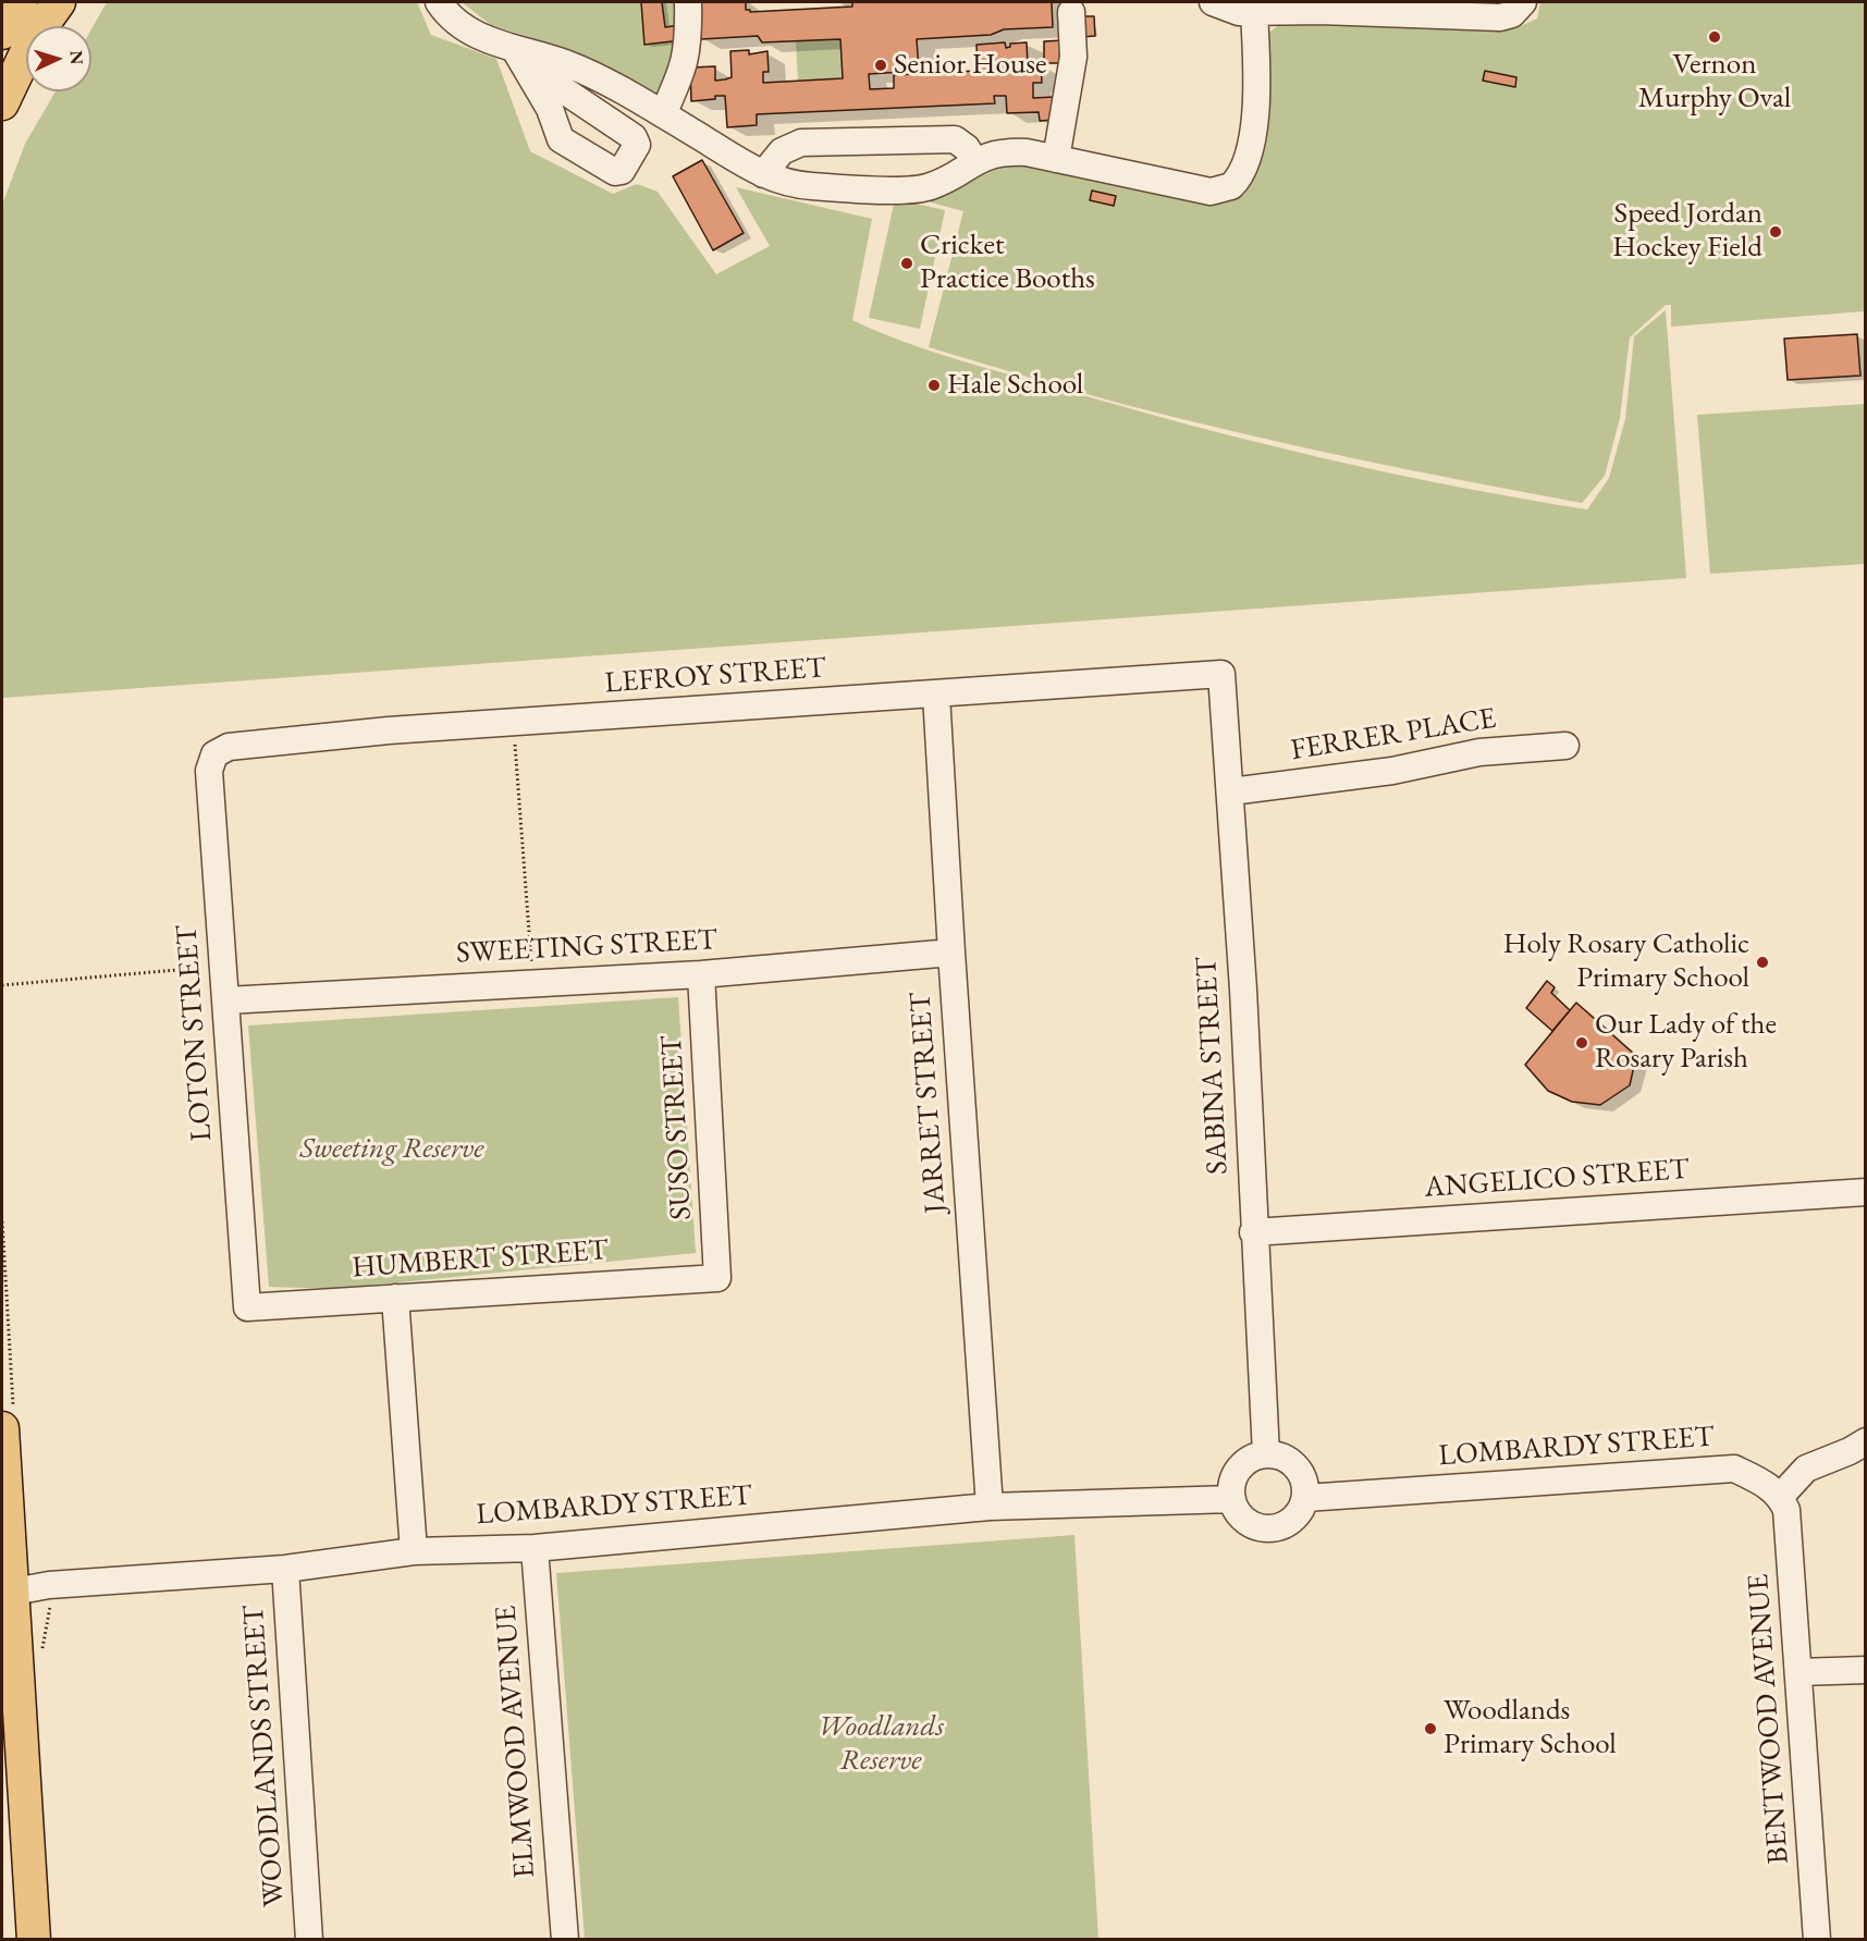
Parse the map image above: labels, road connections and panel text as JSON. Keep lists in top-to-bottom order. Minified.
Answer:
{"streets":{"street":["LEFROY STREET","FERRER PLACE","SWEETING STREET","LOTON STREET","SABINA STREET","JARRET STREET","SUSO STREET","ANGELICO STREET","HUMBERT STREET","LOMBARDY STREET","BENTWOOD AVENUE","ELMWOOD AVENUE","WOODLANDS STREET"]},"crossings":[["LEFROY STREET","LOTON STREET"],["LEFROY STREET","SABINA STREET"],["LEFROY STREET","JARRET STREET"],["FERRER PLACE","SABINA STREET"],["SWEETING STREET","LOTON STREET"],["SWEETING STREET","JARRET STREET"],["SWEETING STREET","SUSO STREET"],["LOTON STREET","HUMBERT STREET"],["SABINA STREET","ANGELICO STREET"],["SABINA STREET","LOMBARDY STREET"],["JARRET STREET","LOMBARDY STREET"],["SUSO STREET","HUMBERT STREET"],["LOMBARDY STREET","BENTWOOD AVENUE"],["LOMBARDY STREET","ELMWOOD AVENUE"],["LOMBARDY STREET","WOODLANDS STREET"]],"parks":["Sweeting Reserve","Woodlands Reserve"],"places":["Vernon Murphy Oval","Senior House","Speed Jordan Hockey Field","Cricket Practice Booths","Hale School","Holy Rosary Catholic Primary School","Our Lady of the Rosary Parish","Woodlands Primary School"],"north":"right"}
